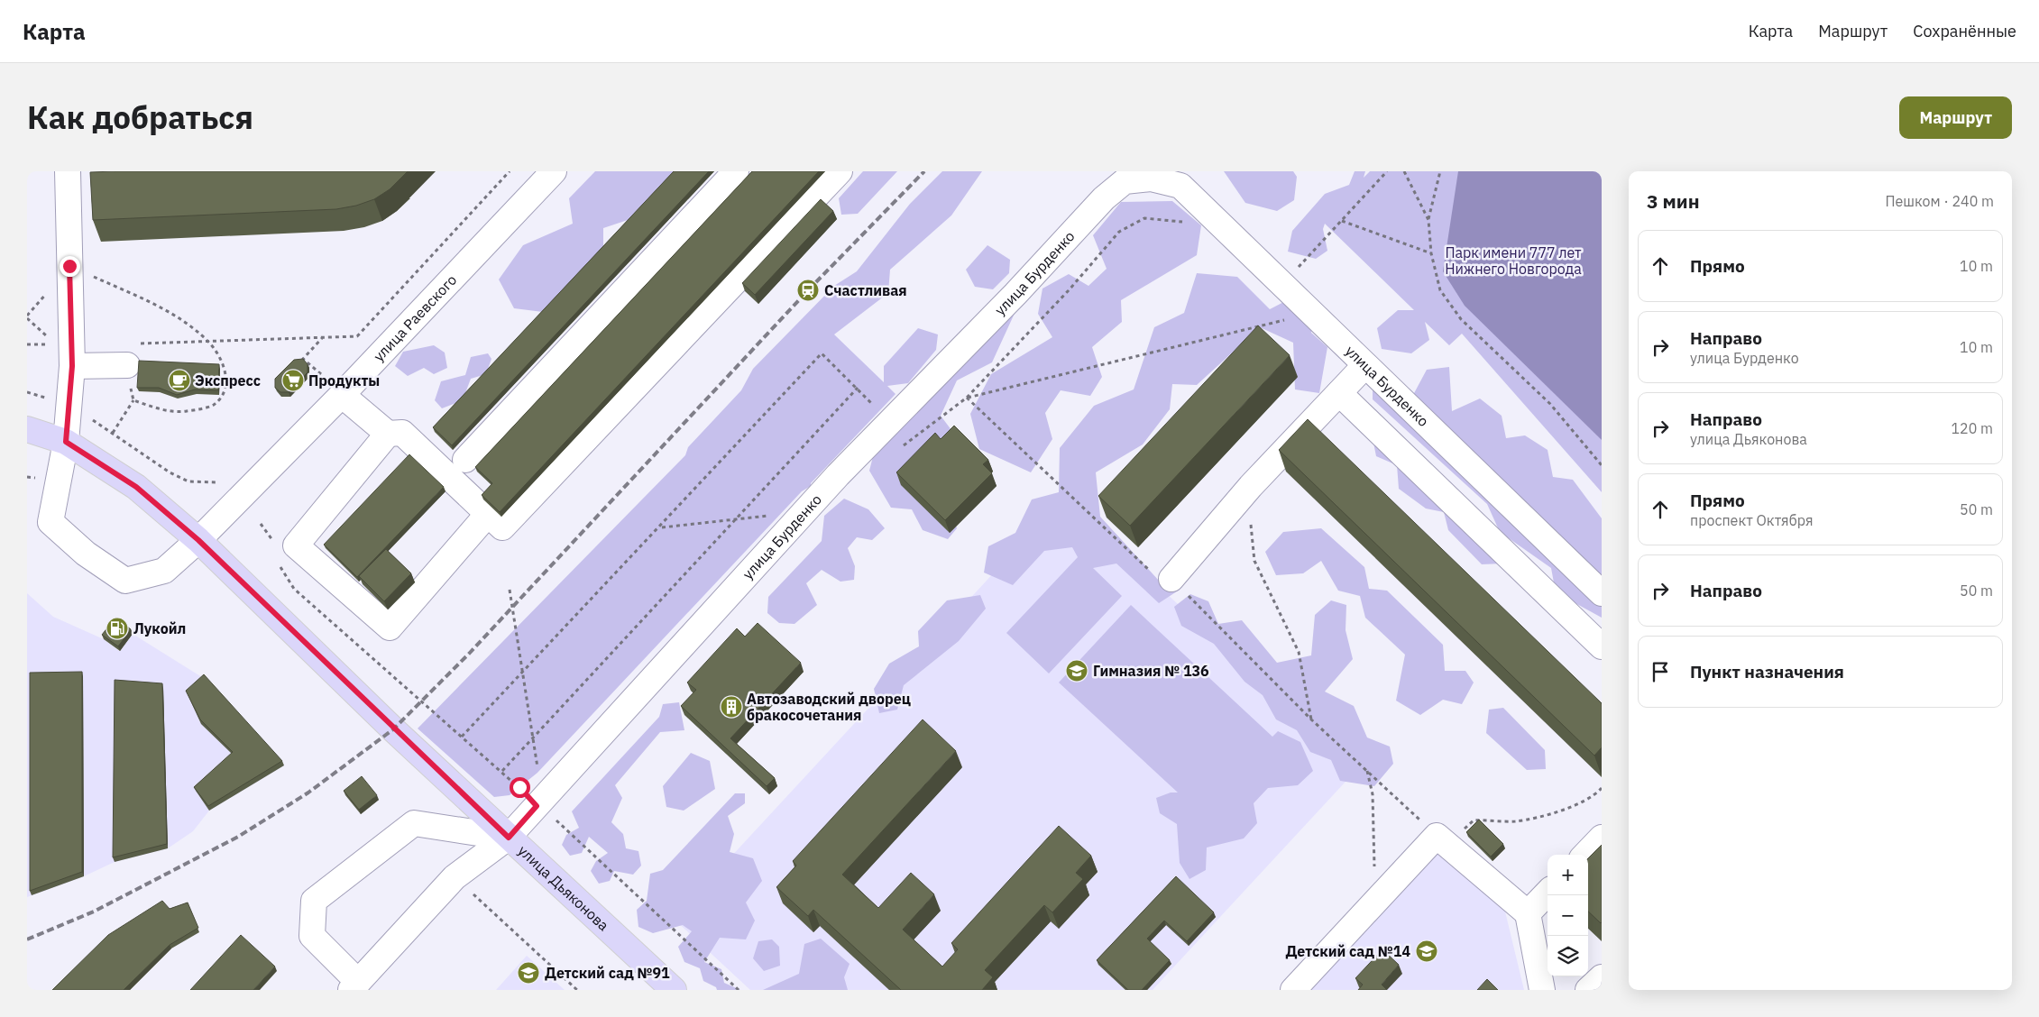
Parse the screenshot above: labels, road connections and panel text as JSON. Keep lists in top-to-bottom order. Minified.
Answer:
{"streets":{"main road":["улица Дьяконова"],"street":["улица Бурденко","улица Раевского"]},"crossings":[["улица Бурденко","улица Дьяконова"],["улица Раевского","улица Дьяконова"]],"parks":["Парк имени 777 лет Нижнего Новгорода"],"places":{"station":["Счастливая"],"cafe":["Экспресс"],"supermarket":["Продукты"],"fuel station":["Лукойл"],"school or university":["Гимназия № 136","Детский сад №14","Детский сад №91"],"building":["Автозаводский дворец бракосочетания"]},"page":{"header":"Карта","nav":["Карта","Маршрут","Сохранённые"],"title":"Как добраться","buttons":"Маршрут","heading":["3 мин","Пешком · 240 m"],"list":[["Прямо","10 m"],["Направо","улица Бурденко","10 m"],["Направо","улица Дьяконова","120 m"],["Прямо","проспект Октября","50 m"],["Направо","50 m"],"Пункт назначения"],"map_buttons":["+","−"]}}
